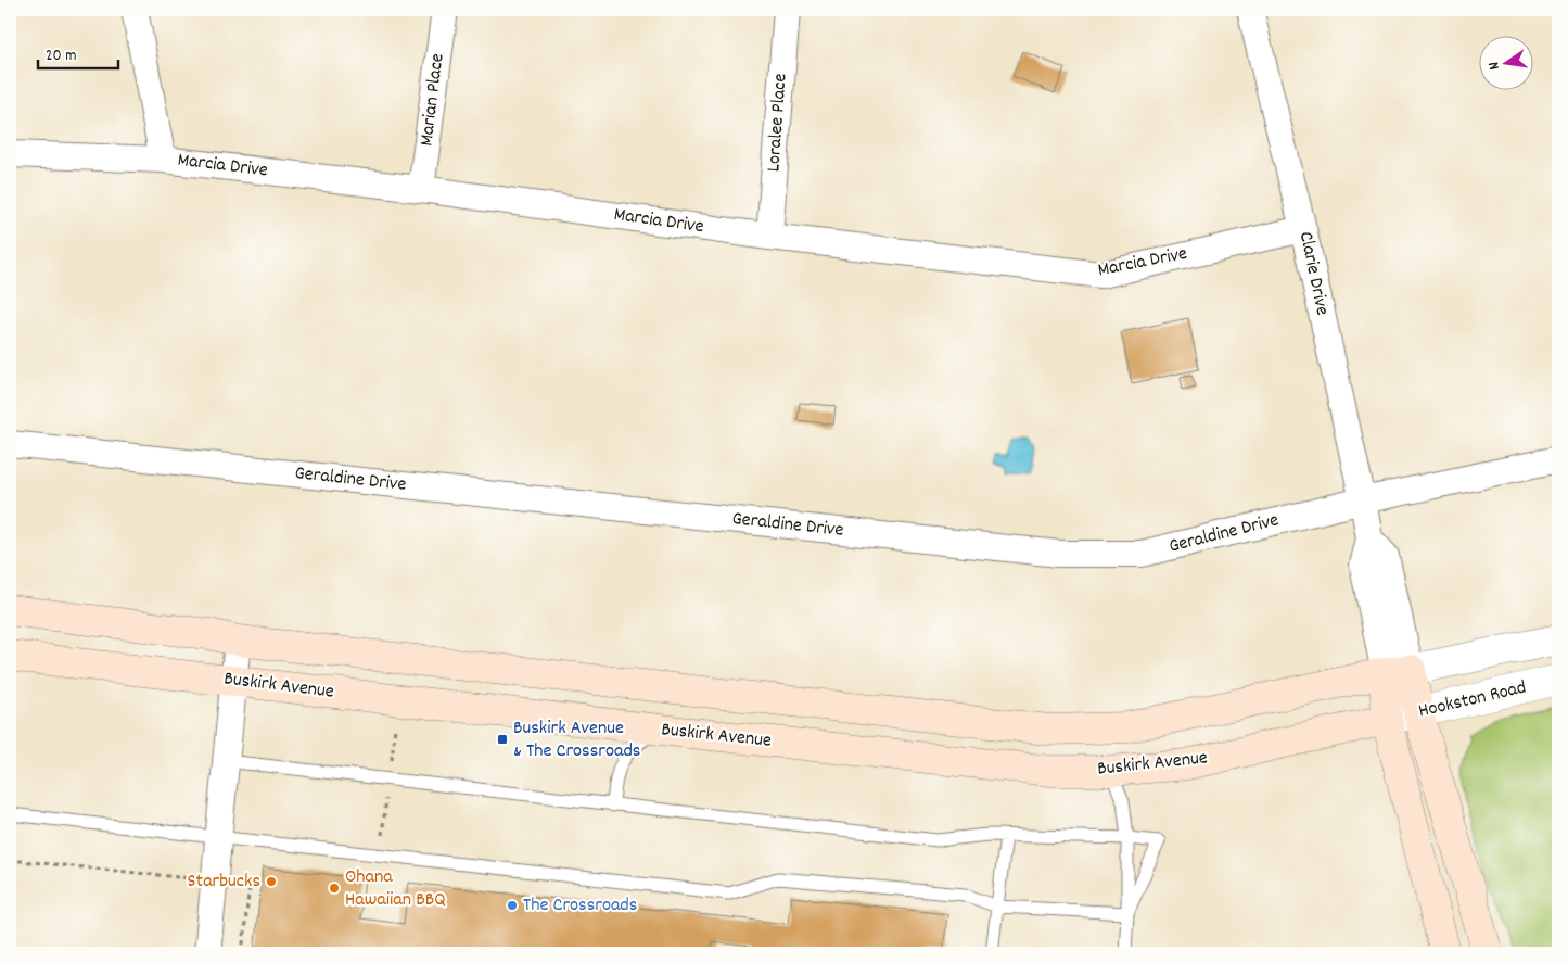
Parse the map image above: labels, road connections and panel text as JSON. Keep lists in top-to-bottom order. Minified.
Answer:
{"streets":{"main road":["Buskirk Avenue"],"street":["Marian Place","Loralee Place","Marcia Drive","Clarie Drive","Geraldine Drive","Hookston Road"]},"crossings":[["Marian Place","Marcia Drive"],["Loralee Place","Marcia Drive"],["Marcia Drive","Clarie Drive"],["Clarie Drive","Geraldine Drive"],["Clarie Drive","Buskirk Avenue"],["Clarie Drive","Hookston Road"],["Buskirk Avenue","Hookston Road"]],"places":{"transit":["Buskirk Avenue & The Crossroads"],"other":["Starbucks","Ohana Hawaiian BBQ","The Crossroads"]},"scale_bar":"20 m","north":"left"}
